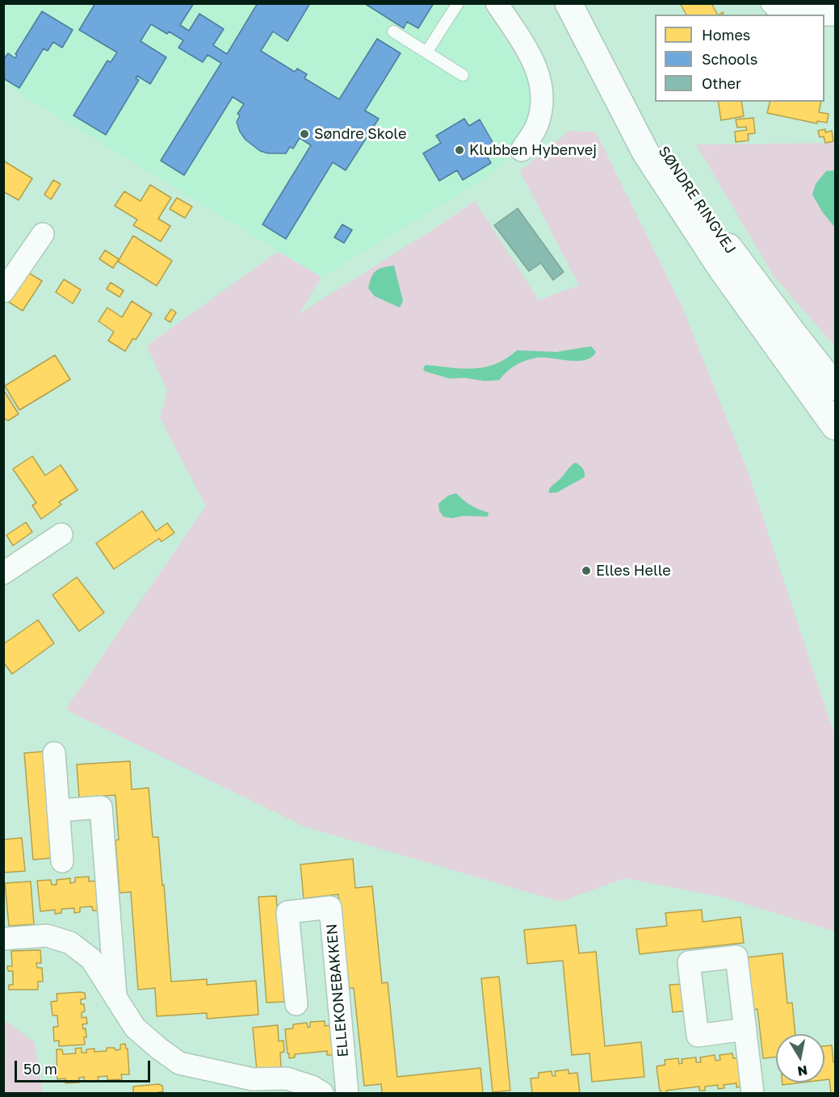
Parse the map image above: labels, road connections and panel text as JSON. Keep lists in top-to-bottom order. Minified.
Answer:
{"streets":{"main road":["SØNDRE RINGVEJ"],"street":["ELLEKONEBAKKEN"]},"places":["Søndre Skole","Klubben Hybenvej","Elles Helle"],"legend":["Homes","Schools","Other"],"scale_bar":"50 m","north":"bottom"}
